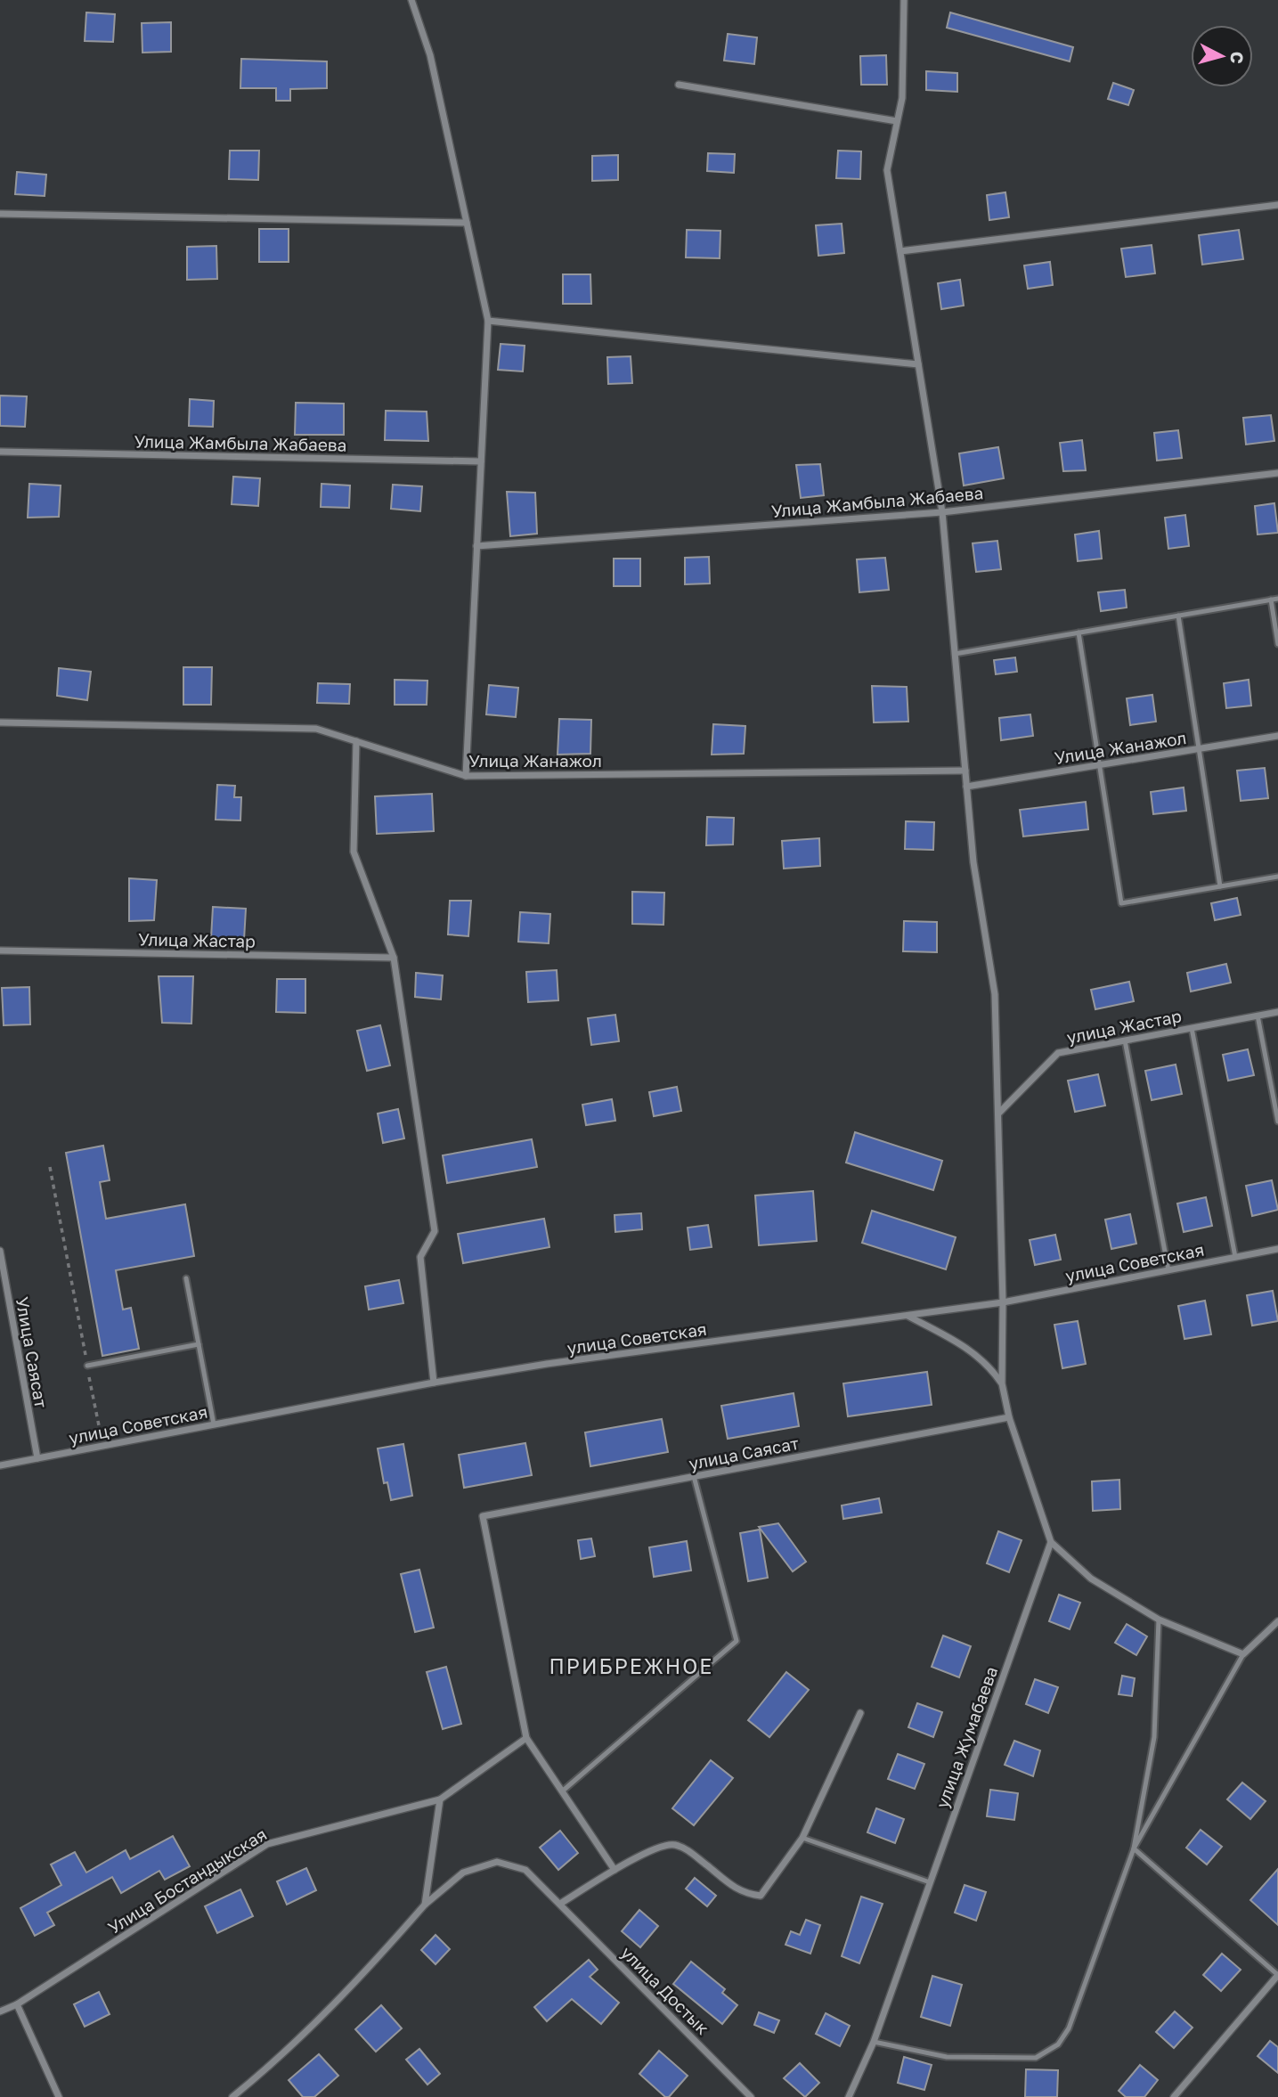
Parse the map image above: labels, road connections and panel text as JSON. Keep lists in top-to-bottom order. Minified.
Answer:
{"streets":{"street":["Улица Жамбыла Жабаева","Улица Жанажол","Улица Жастар","улица Жастар","улица Советская","Улица Саясат","улица Саясат","улица Жумабаева","Улица Бостандыкская","улица Достык"]},"crossings":[["улица Советская","Улица Саясат"],["улица Саясат","Улица Бостандыкская"]],"districts":["ПРИБРЕЖНОЕ"],"north":"right"}
